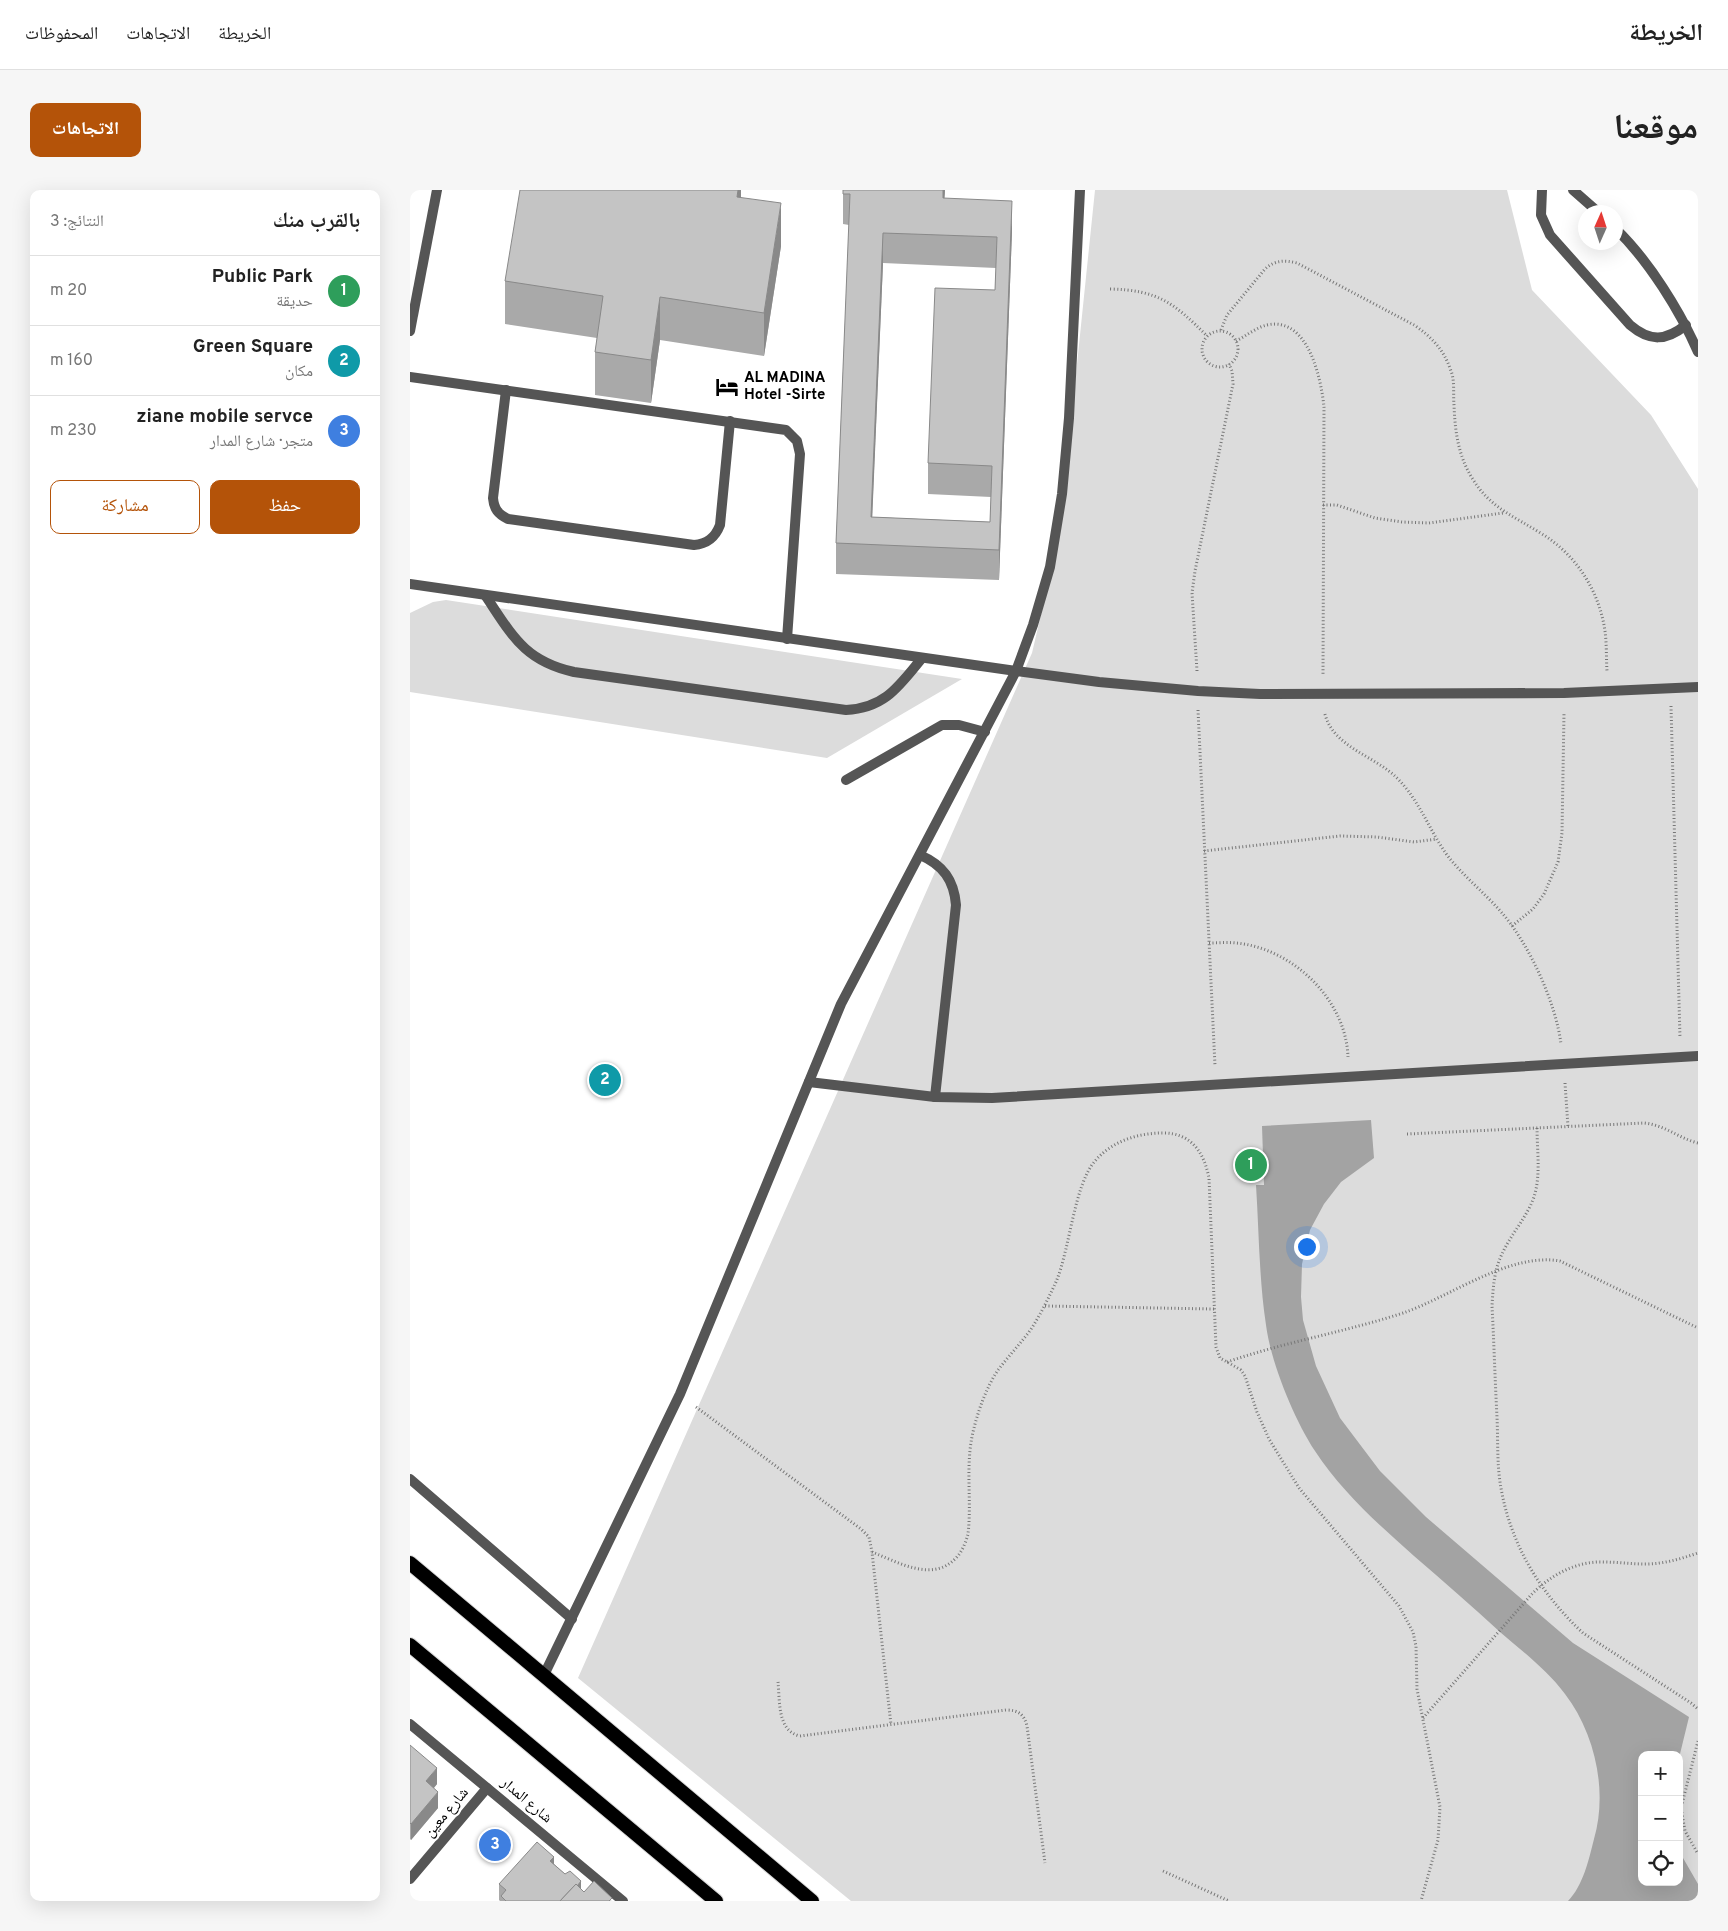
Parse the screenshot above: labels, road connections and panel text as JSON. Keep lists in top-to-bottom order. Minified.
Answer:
{"streets":{"street":["شارع المدار","شارع معين"]},"crossings":[["شارع المدار","شارع معين"]],"places":{"hotel":["AL MADINA Hotel -Sirte"]},"north":"top","page":{"header":"الخريطة","nav":["الخريطة","الاتجاهات","المحفوظات"],"title":"موقعنا","buttons":["الاتجاهات",["حفظ","مشاركة"]],"heading":["بالقرب منك","النتائج: 3"],"list":[{"mark":"1","name":"Public Park","note":"حديقة","value":"20 m"},{"mark":"2","name":"Green Square","note":"مكان","value":"160 m"},{"mark":"3","name":"ziane mobile servce","note":"متجر · شارع المدار","value":"230 m"}],"pins":["2","1","3"],"map_buttons":["+","−"]}}
